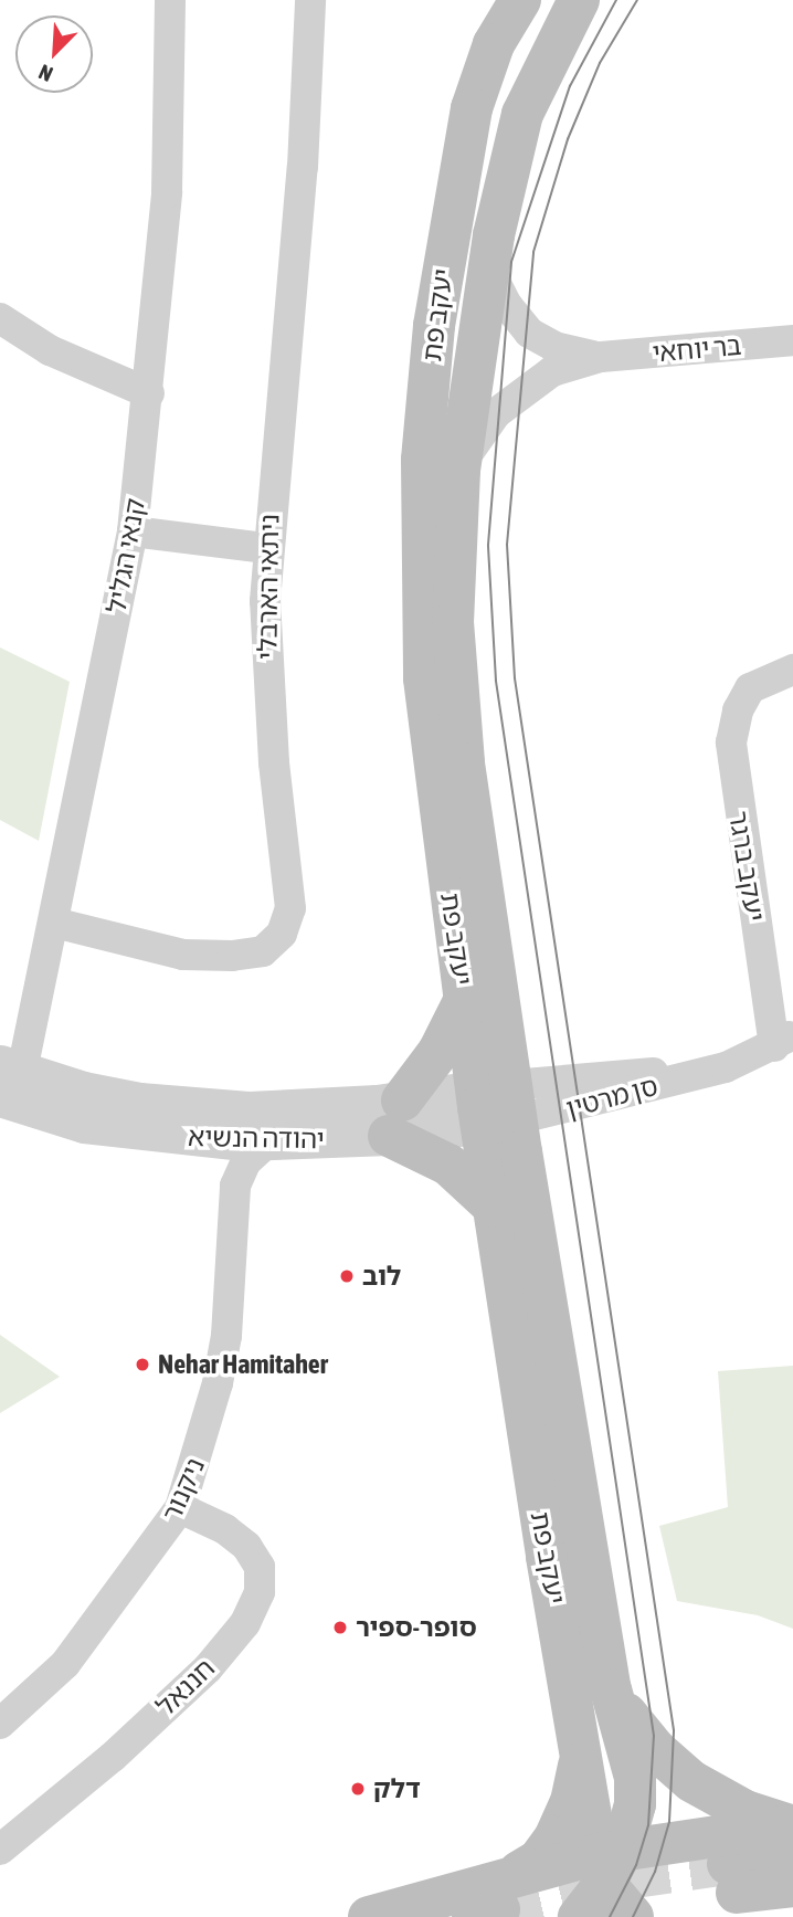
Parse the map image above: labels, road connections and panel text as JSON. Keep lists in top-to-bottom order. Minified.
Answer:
{"streets":{"main road":["יעקב פת"],"street":["בר יוחאי","קנאי הגליל","ניתאי הארבלי","יעקב ברגר","סן מרטין","יהודה הנשיא","ניקנור","חננאל"]},"crossings":[["יעקב פת","בר יוחאי"],["יעקב פת","סן מרטין"],["יעקב פת","יהודה הנשיא"],["קנאי הגליל","ניתאי הארבלי"],["קנאי הגליל","יהודה הנשיא"],["יעקב ברגר","סן מרטין"],["סן מרטין","יהודה הנשיא"],["יהודה הנשיא","ניקנור"],["ניקנור","חננאל"]],"places":["לוב","Nehar Hamitaher","סופר-ספיר","דלק"],"north":"bottom left"}
